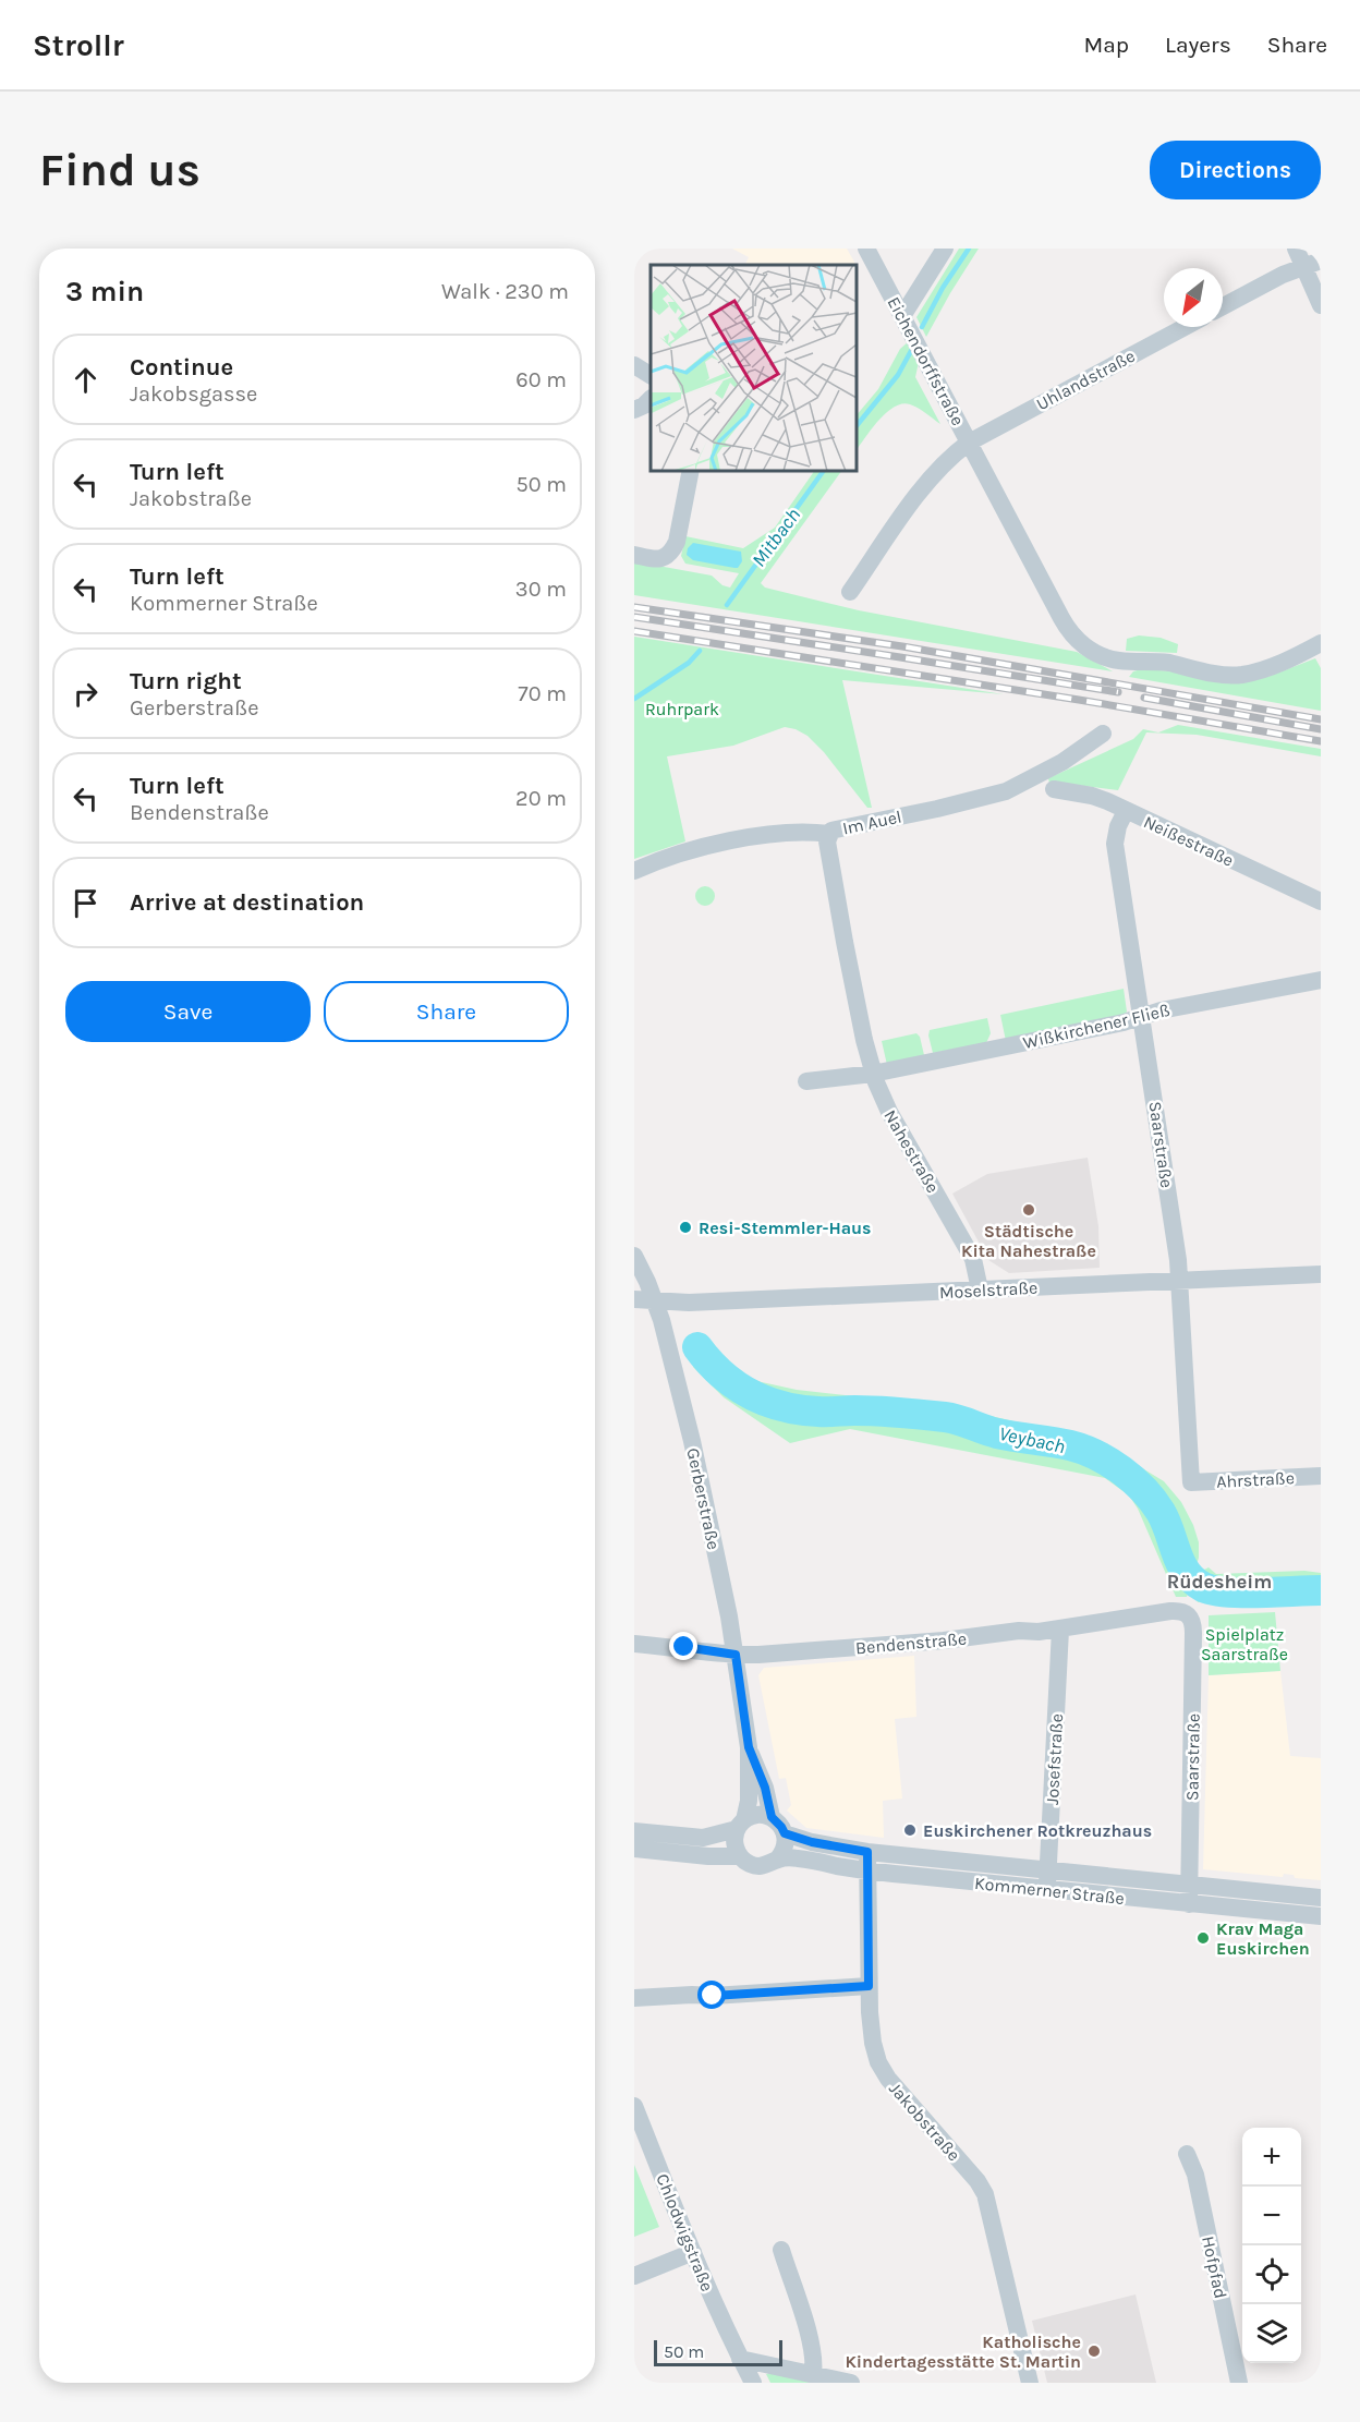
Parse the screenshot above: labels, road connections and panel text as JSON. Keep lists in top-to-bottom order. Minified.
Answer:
{"streets":{"street":["Eichendorffstraße","Uhlandstraße","Im Auel","Neißestraße","Wißkirchener Fließ","Saarstraße","Nahestraße","Moselstraße","Ahrstraße","Gerberstraße","Bendenstraße","Josefstraße","Kommerner Straße","Jakobstraße","Chlodwigstraße","Hofpfad"]},"crossings":[["Eichendorffstraße","Uhlandstraße"],["Im Auel","Wißkirchener Fließ"],["Im Auel","Nahestraße"],["Neißestraße","Saarstraße"],["Wißkirchener Fließ","Saarstraße"],["Wißkirchener Fließ","Nahestraße"],["Saarstraße","Moselstraße"],["Saarstraße","Ahrstraße"],["Saarstraße","Bendenstraße"],["Saarstraße","Kommerner Straße"],["Nahestraße","Moselstraße"],["Moselstraße","Gerberstraße"],["Gerberstraße","Bendenstraße"],["Gerberstraße","Kommerner Straße"],["Bendenstraße","Josefstraße"],["Josefstraße","Kommerner Straße"],["Kommerner Straße","Jakobstraße"]],"districts":["Rüdesheim"],"water":["Mitbach","Veybach"],"parks":["Ruhrpark","Spielplatz Saarstraße"],"places":["Städtische Kita Nahestraße","Resi-Stemmler-Haus","Euskirchener Rotkreuzhaus","Krav Maga Euskirchen","Katholische Kindertagesstätte St. Martin"],"scale_bar":"50 m","north":"bottom left","page":{"header":"Strollr","nav":["Map","Layers","Share"],"buttons":["Directions",["Save","Share"]],"title":"Find us","heading":["3 min","Walk · 230 m"],"list":[["Continue","Jakobsgasse","60 m"],["Turn left","Jakobstraße","50 m"],["Turn left","Kommerner Straße","30 m"],["Turn right","Gerberstraße","70 m"],["Turn left","Bendenstraße","20 m"],"Arrive at destination"],"map_buttons":["+","−"],"scale":"50 m"}}
